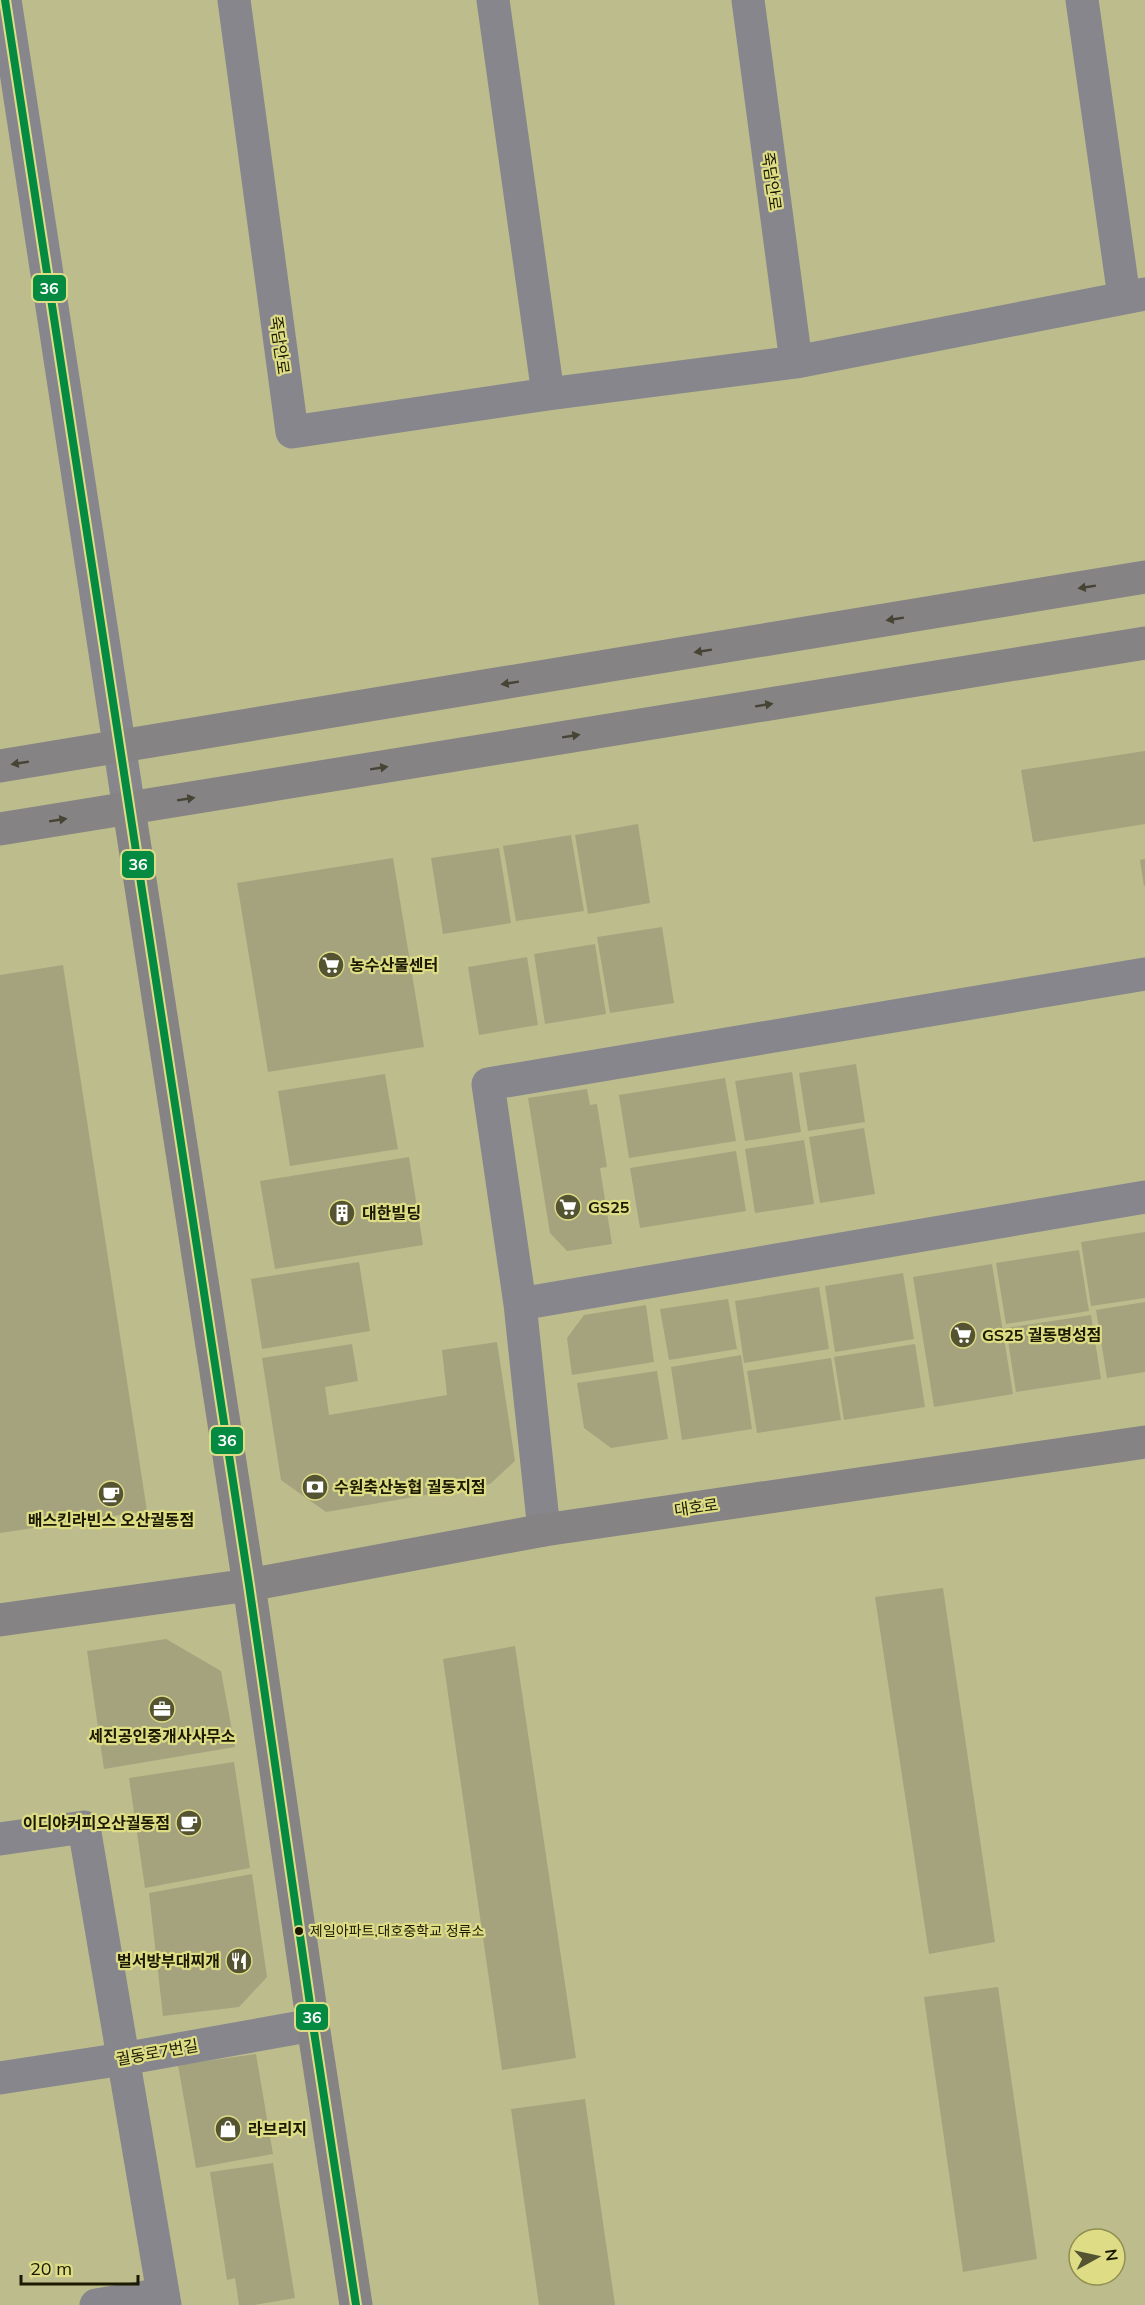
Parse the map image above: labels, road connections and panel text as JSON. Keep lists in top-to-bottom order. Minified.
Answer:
{"streets":{"street":["죽담안로","대호로","궐동로7번길"]},"places":{"supermarket":["농수산물센터","GS25","GS25 궐동명성점"],"building":["대한빌딩"],"bank":["수원축산농협 궐동지점"],"cafe":["배스킨라빈스 오산궐동점","이디야커피오산궐동점"],"office":["세진공인중개사사무소"],"other":["제일아파트,대호중학교 정류소"],"restaurant":["벌서방부대찌개"],"shop":["라브리지"]},"lines":["transit line 36"],"scale_bar":"20 m","north":"right"}
